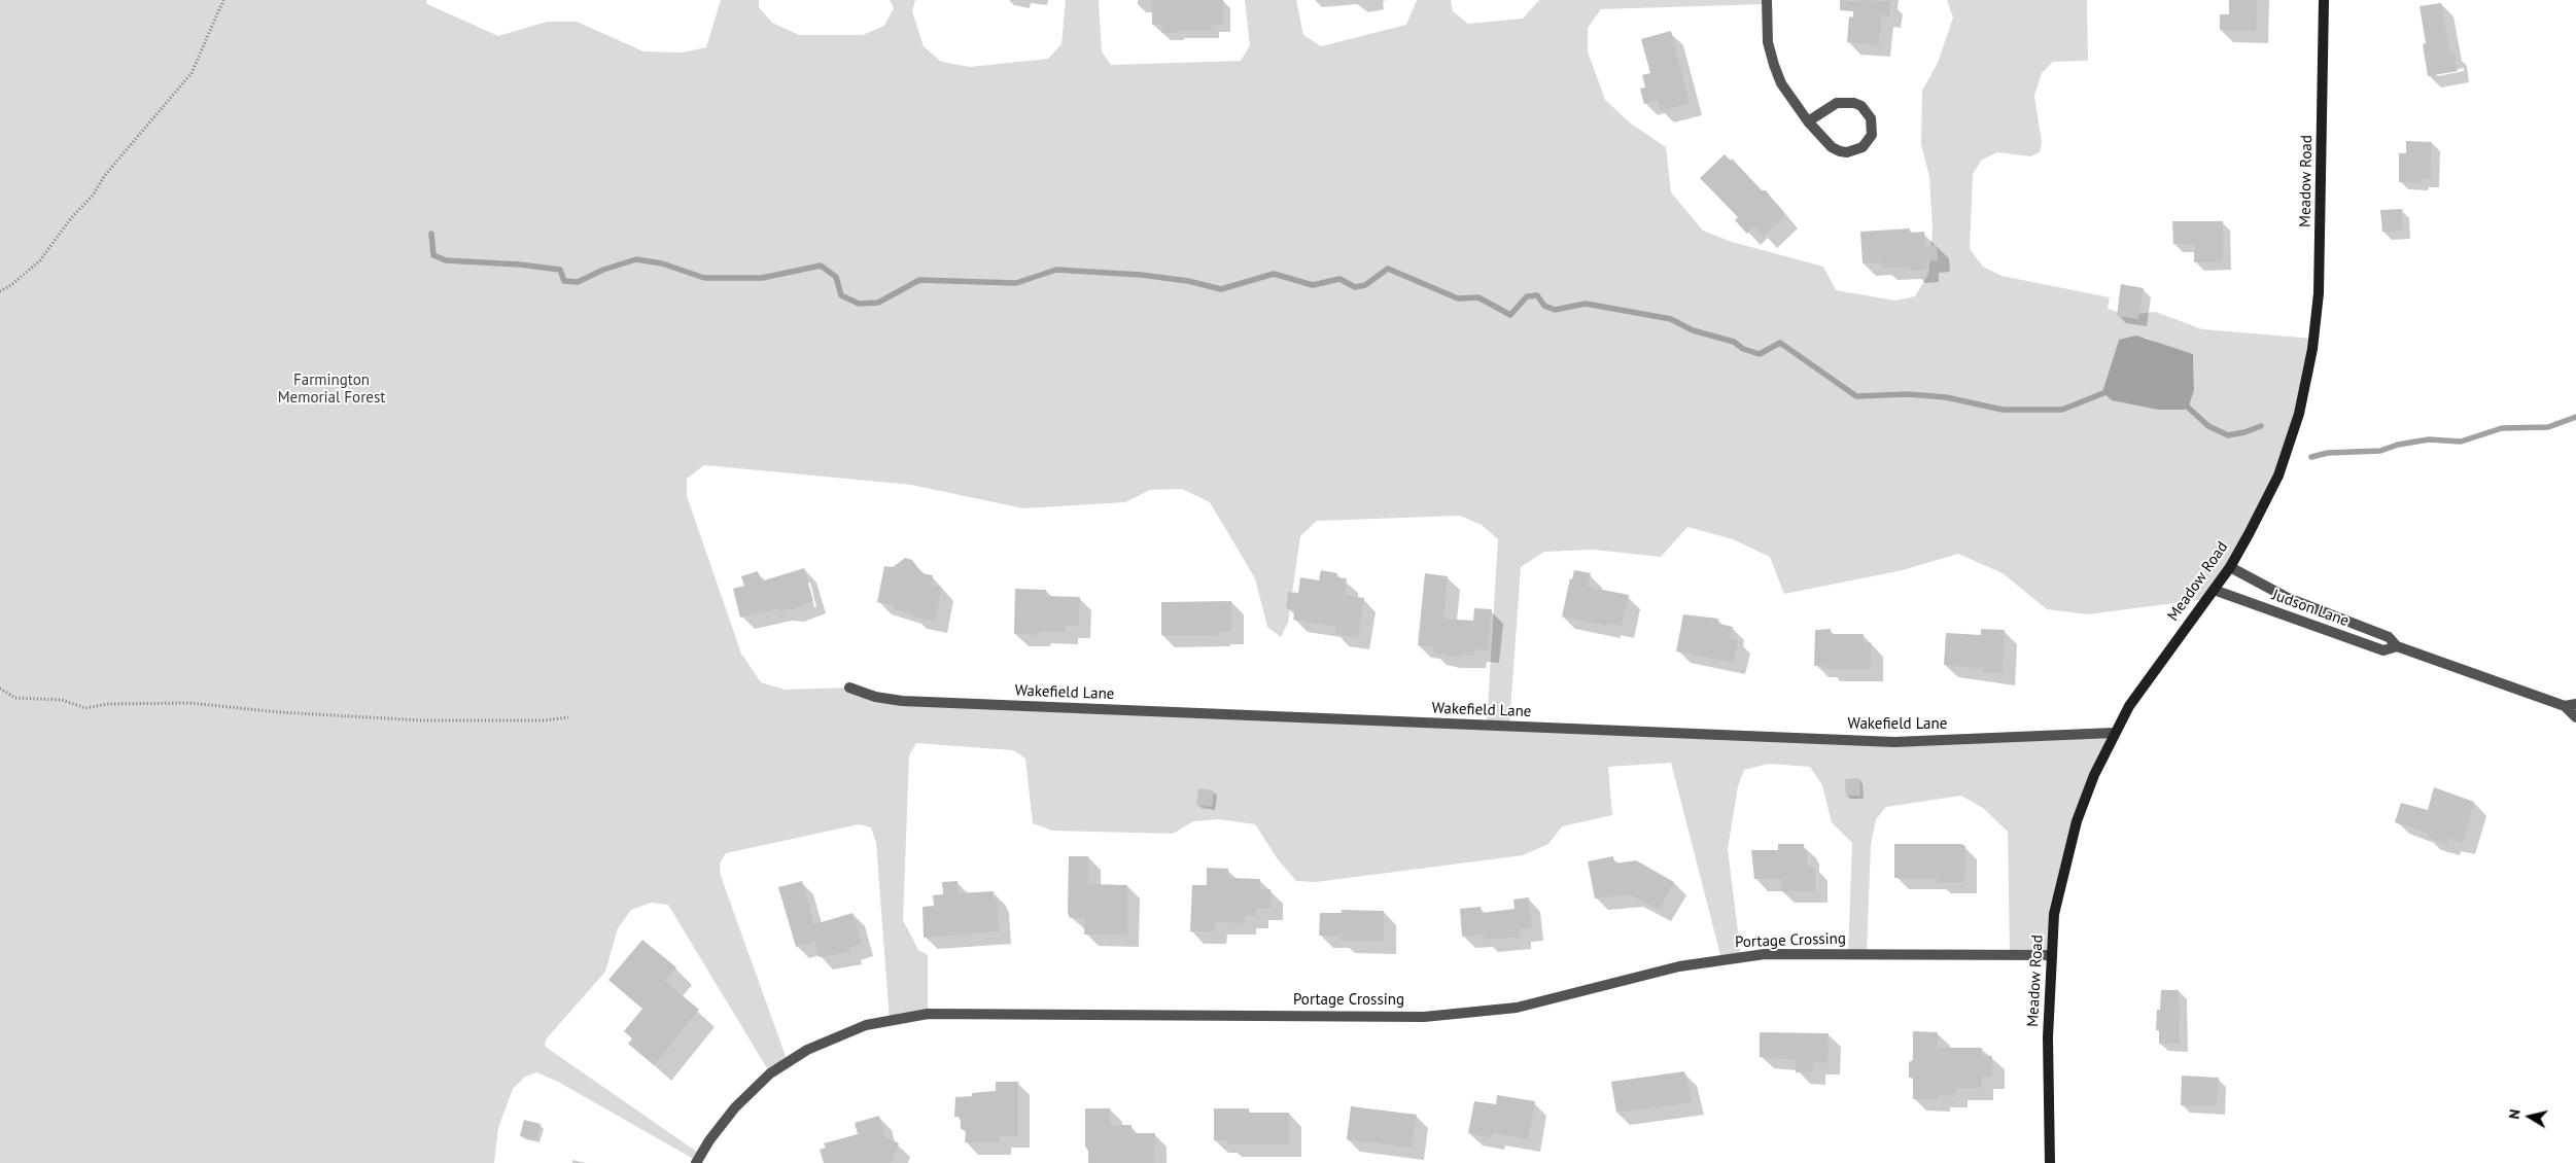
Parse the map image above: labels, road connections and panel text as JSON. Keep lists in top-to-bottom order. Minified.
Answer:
{"streets":{"street":["Meadow Road","Judson Lane","Wakefield Lane","Portage Crossing"]},"crossings":[["Meadow Road","Judson Lane"],["Meadow Road","Wakefield Lane"],["Meadow Road","Portage Crossing"]],"parks":["Farmington Memorial Forest"],"north":"left"}
